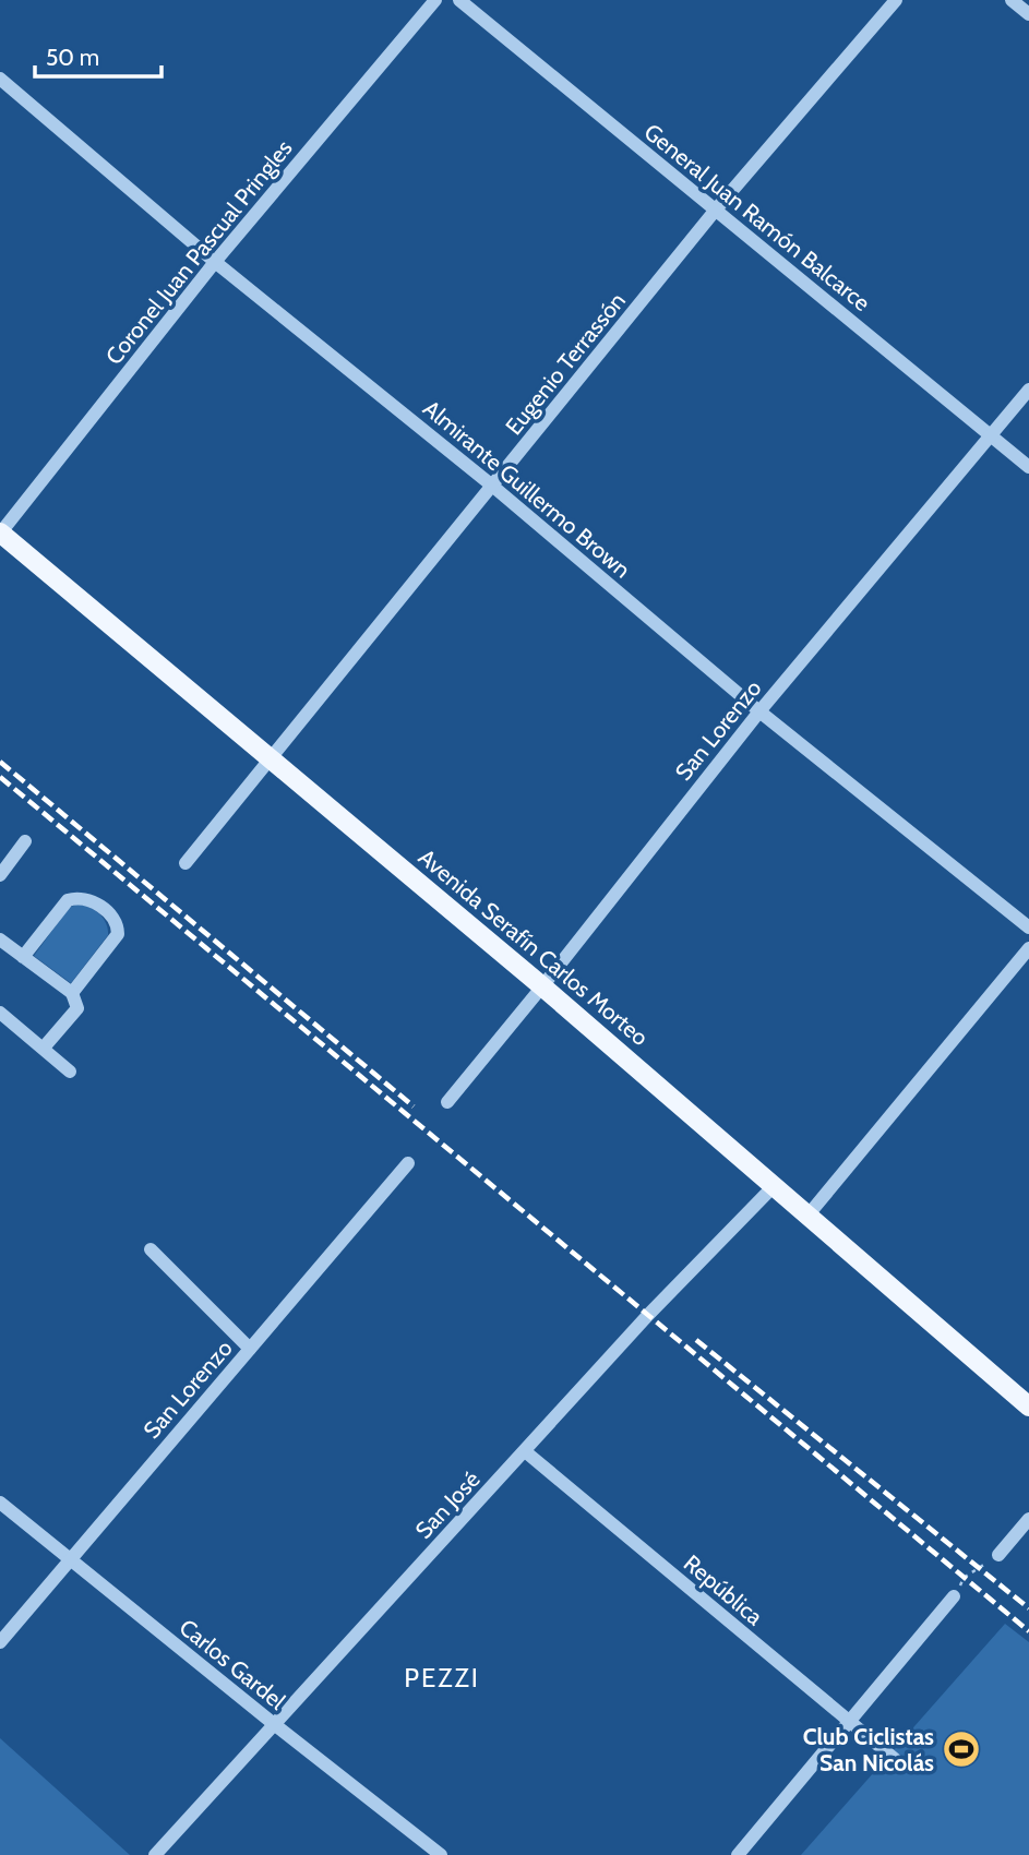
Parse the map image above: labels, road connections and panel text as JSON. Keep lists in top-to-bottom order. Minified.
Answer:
{"streets":{"main road":["Avenida Serafín Carlos Morteo"],"street":["General Juan Ramón Balcarce","Coronel Juan Pascual Pringles","Eugenio Terrassón","Almirante Guillermo Brown","San Lorenzo","San José","República","Carlos Gardel"]},"crossings":[["General Juan Ramón Balcarce","Eugenio Terrassón"],["General Juan Ramón Balcarce","San Lorenzo"],["Coronel Juan Pascual Pringles","Almirante Guillermo Brown"],["Coronel Juan Pascual Pringles","Avenida Serafín Carlos Morteo"],["Eugenio Terrassón","Almirante Guillermo Brown"],["Eugenio Terrassón","Avenida Serafín Carlos Morteo"],["Almirante Guillermo Brown","San Lorenzo"],["San Lorenzo","Avenida Serafín Carlos Morteo"],["San Lorenzo","Carlos Gardel"],["Avenida Serafín Carlos Morteo","San José"],["San José","República"],["San José","Carlos Gardel"]],"districts":["PEZZI"],"places":{"sports":["Club Ciclistas San Nicolás"]},"scale_bar":"50 m"}
